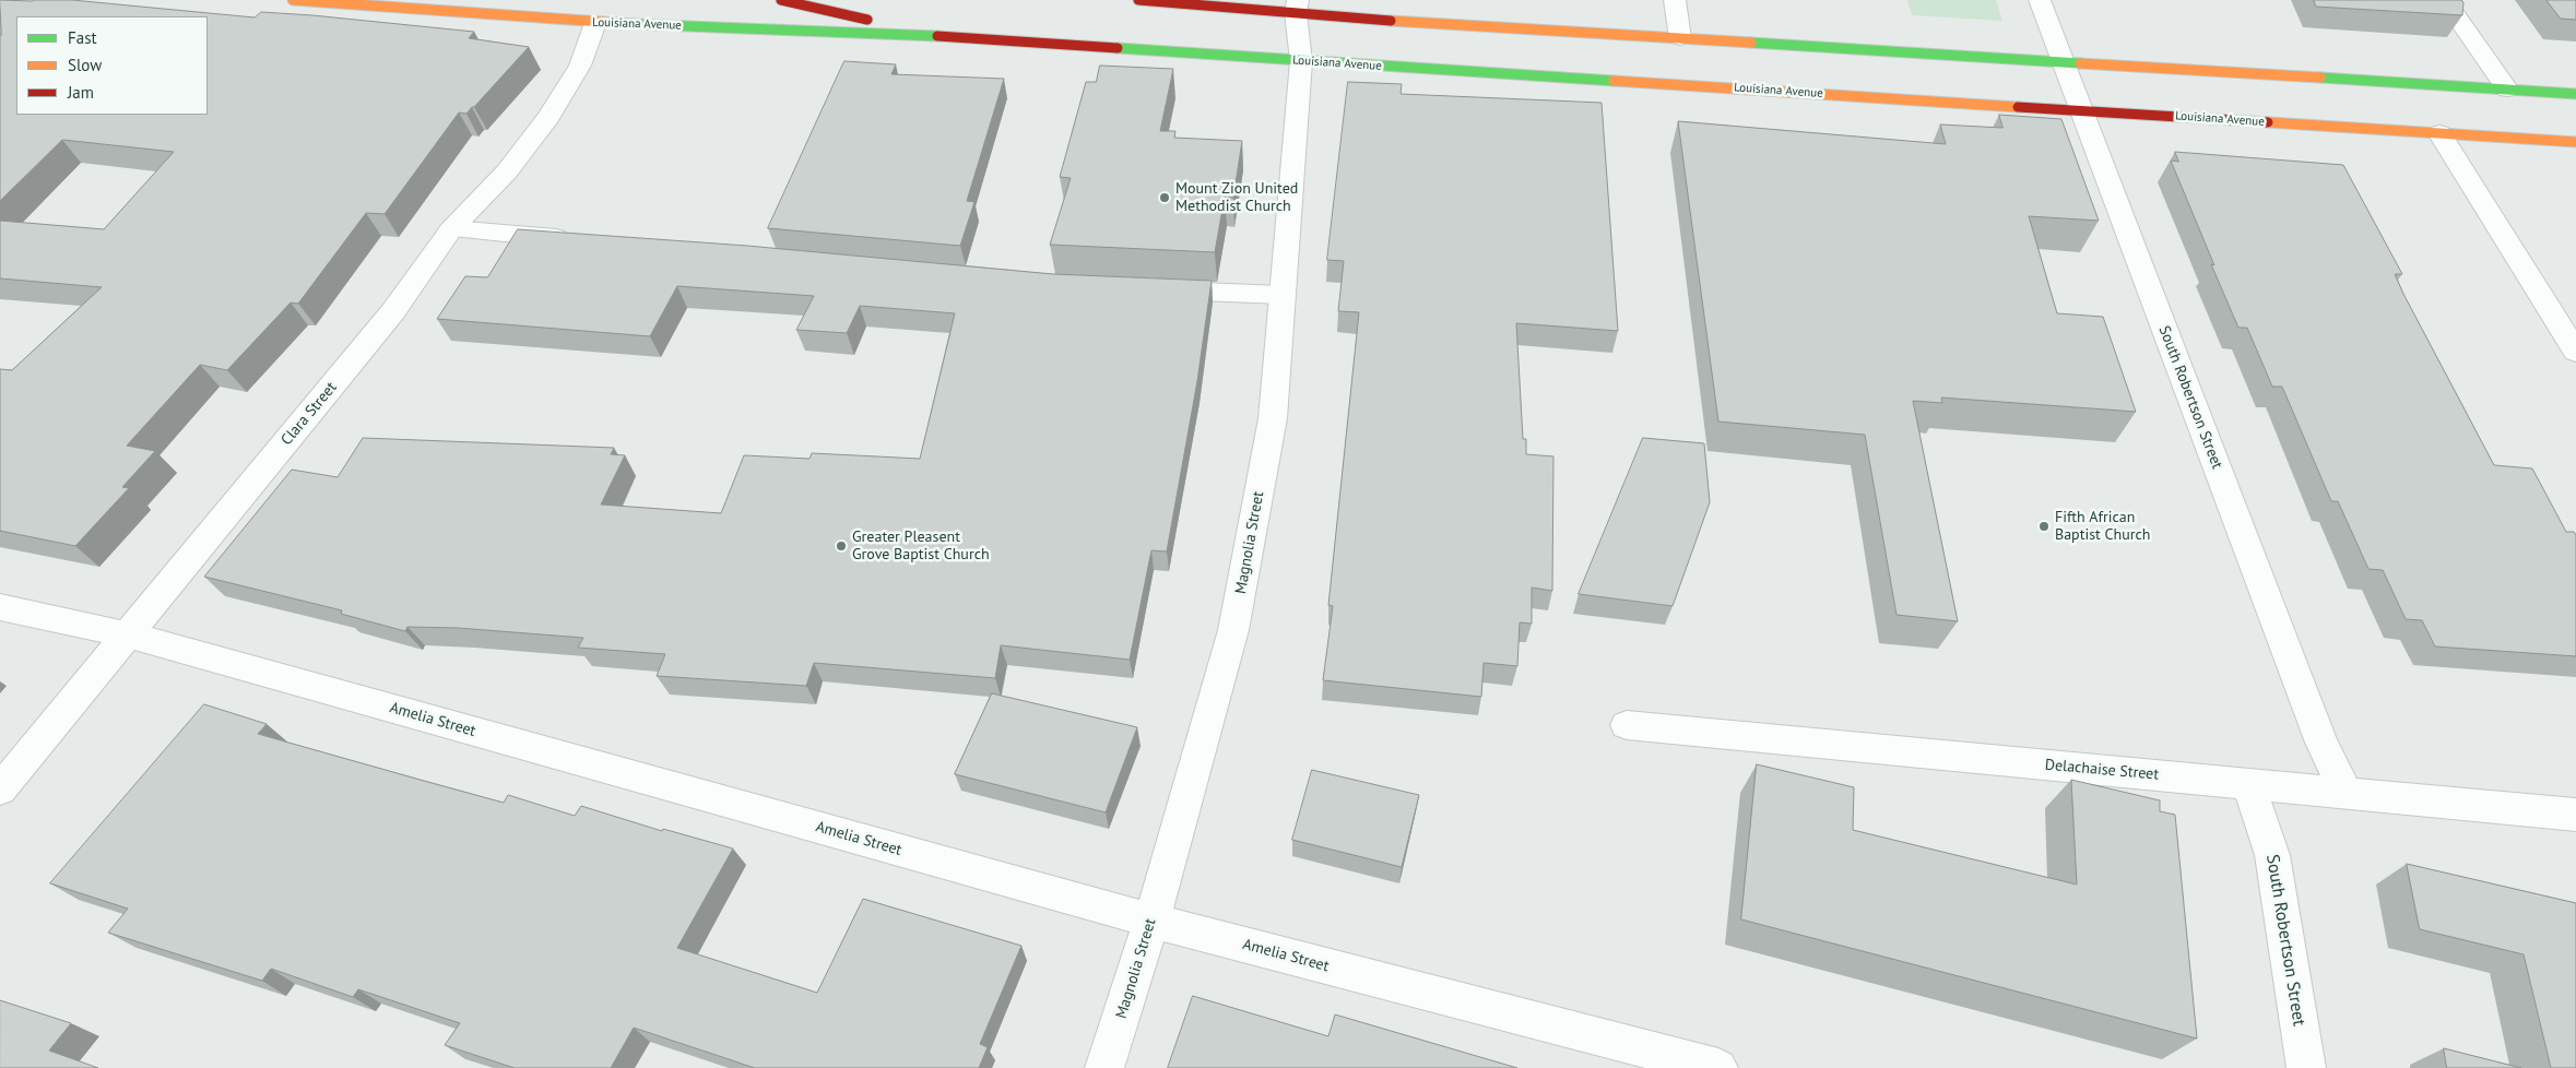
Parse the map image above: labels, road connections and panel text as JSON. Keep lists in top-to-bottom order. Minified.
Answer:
{"streets":{"street":["Louisiana Avenue","South Robertson Street","Clara Street","Magnolia Street","Amelia Street","Delachaise Street"]},"crossings":[["Louisiana Avenue","South Robertson Street"],["Louisiana Avenue","Clara Street"],["Louisiana Avenue","Magnolia Street"],["South Robertson Street","Delachaise Street"],["Clara Street","Amelia Street"],["Magnolia Street","Amelia Street"]],"places":["Mount Zion United Methodist Church","Fifth African Baptist Church","Greater Pleasent Grove Baptist Church"],"legend":["Fast","Slow","Jam"]}
